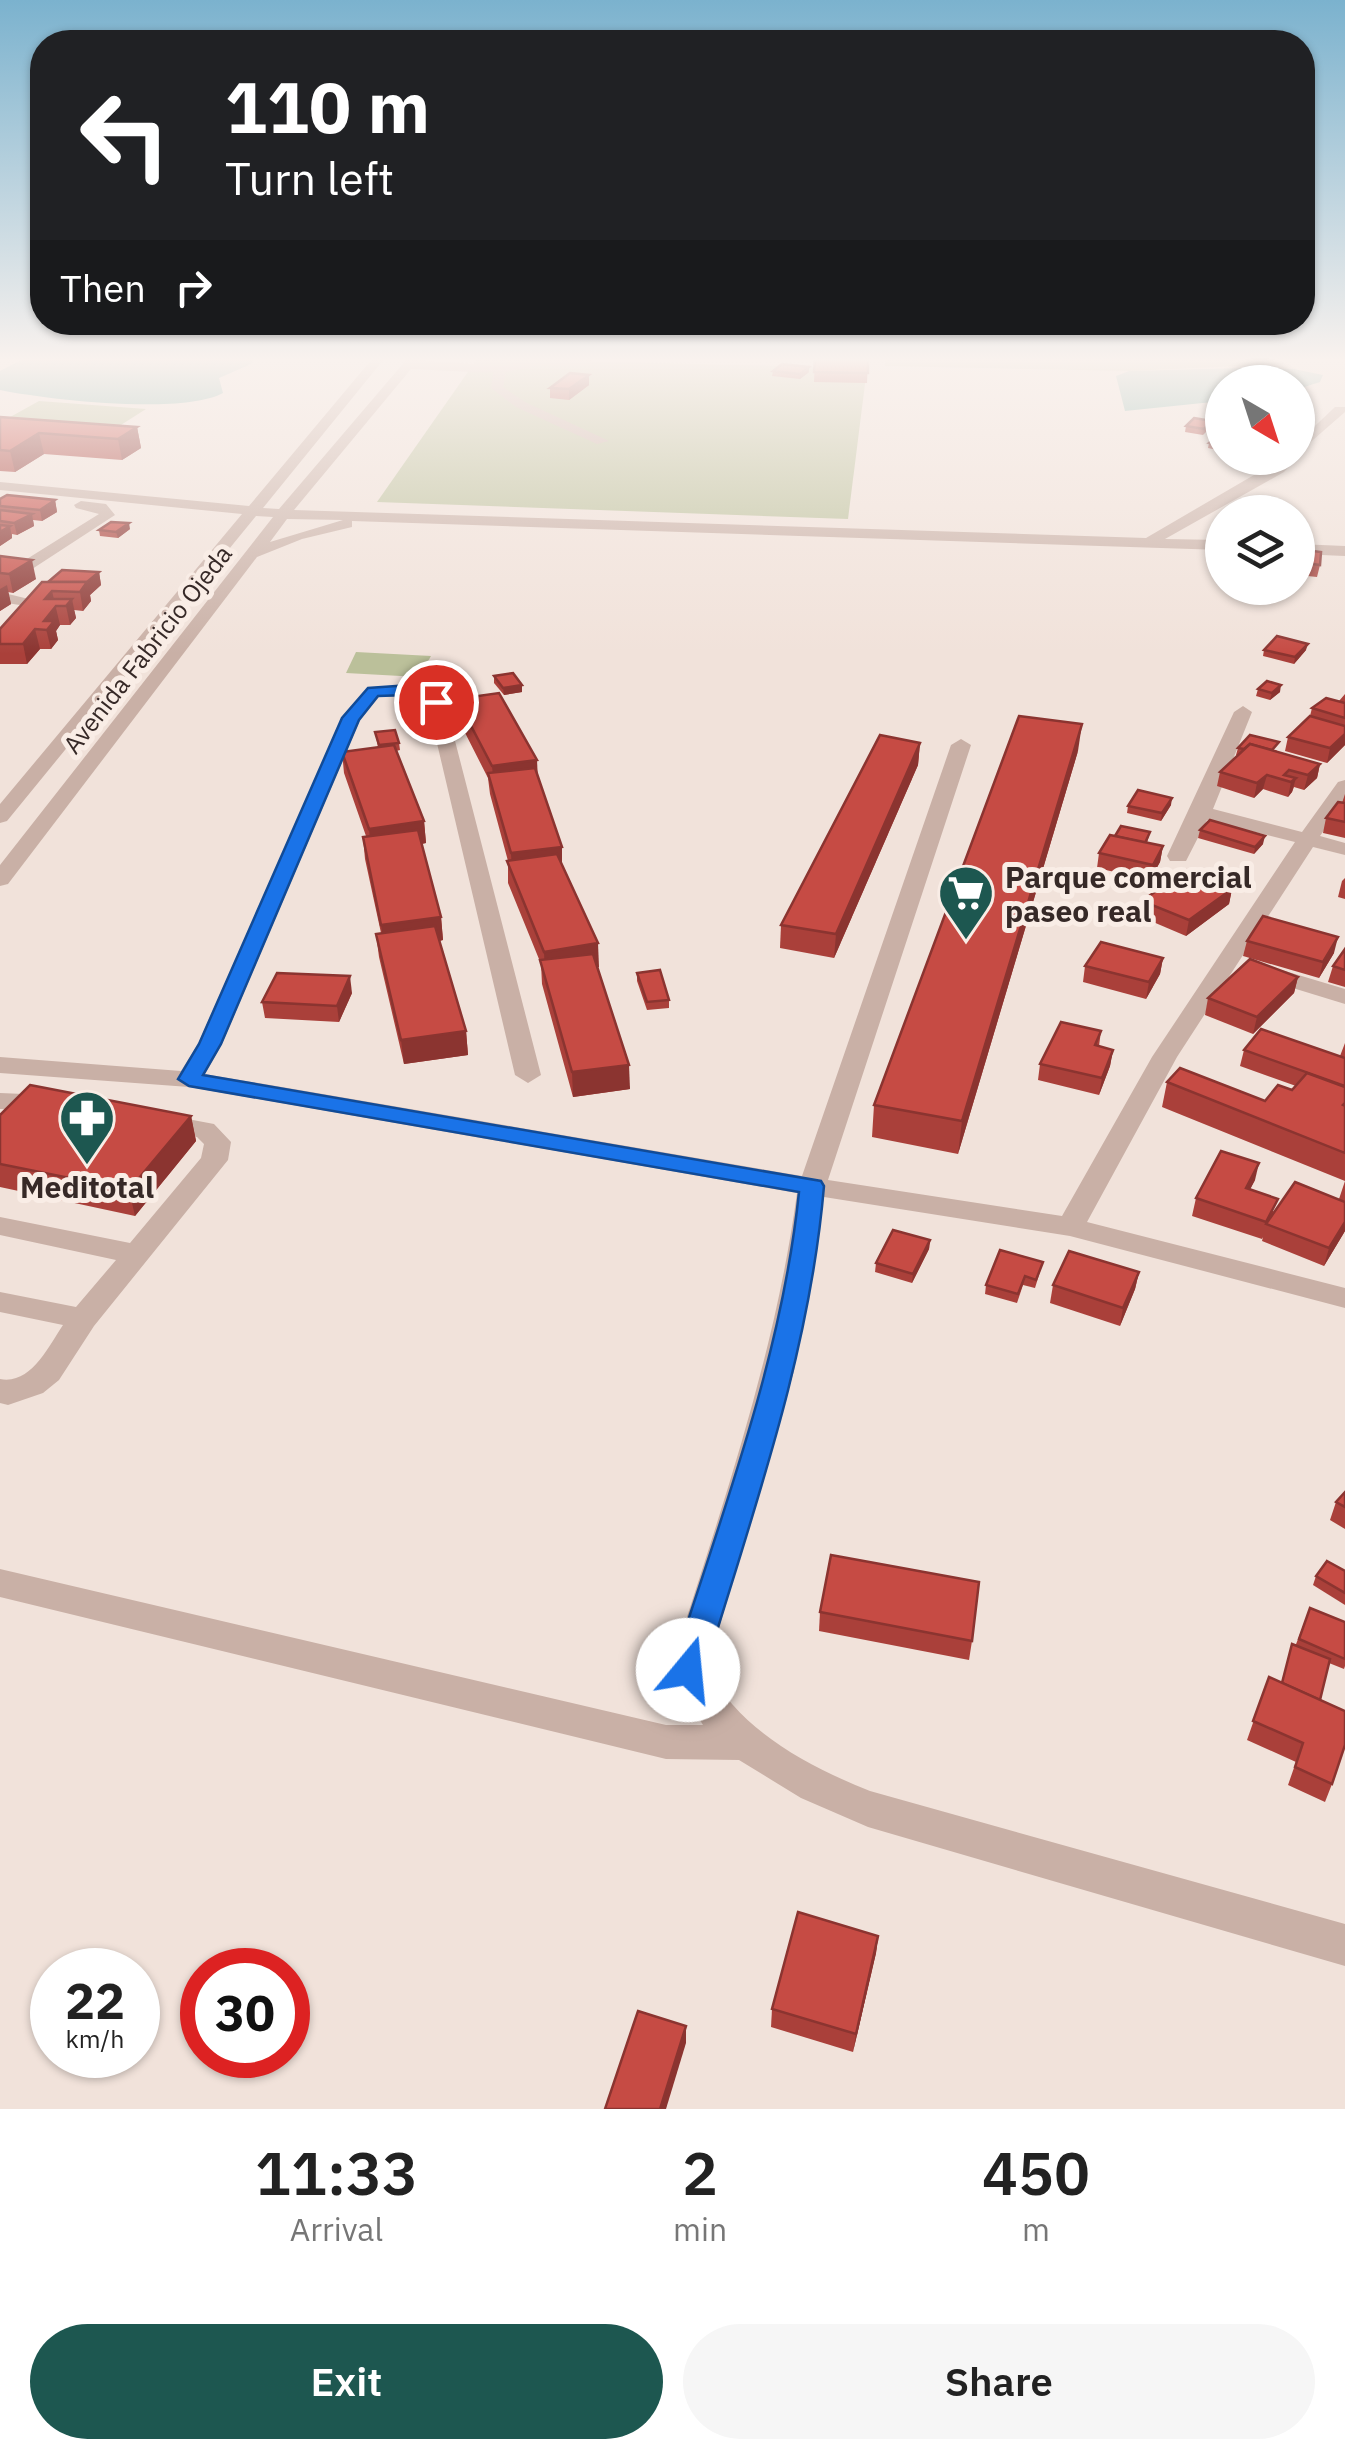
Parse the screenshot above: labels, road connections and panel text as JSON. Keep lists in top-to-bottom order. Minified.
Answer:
{"streets":{"street":["Avenida Fabricio Ojeda"]},"places":{"supermarket":["Parque comercial paseo real"],"pharmacy":["Meditotal"]},"north":"bottom right","page":{"turn":["110 m","Turn left"],"then":"Then","speed":"22 km/h","limit":"30","eta":["11:33","Arrival","2","min","450","m"],"buttons":["Exit","Share"]}}
